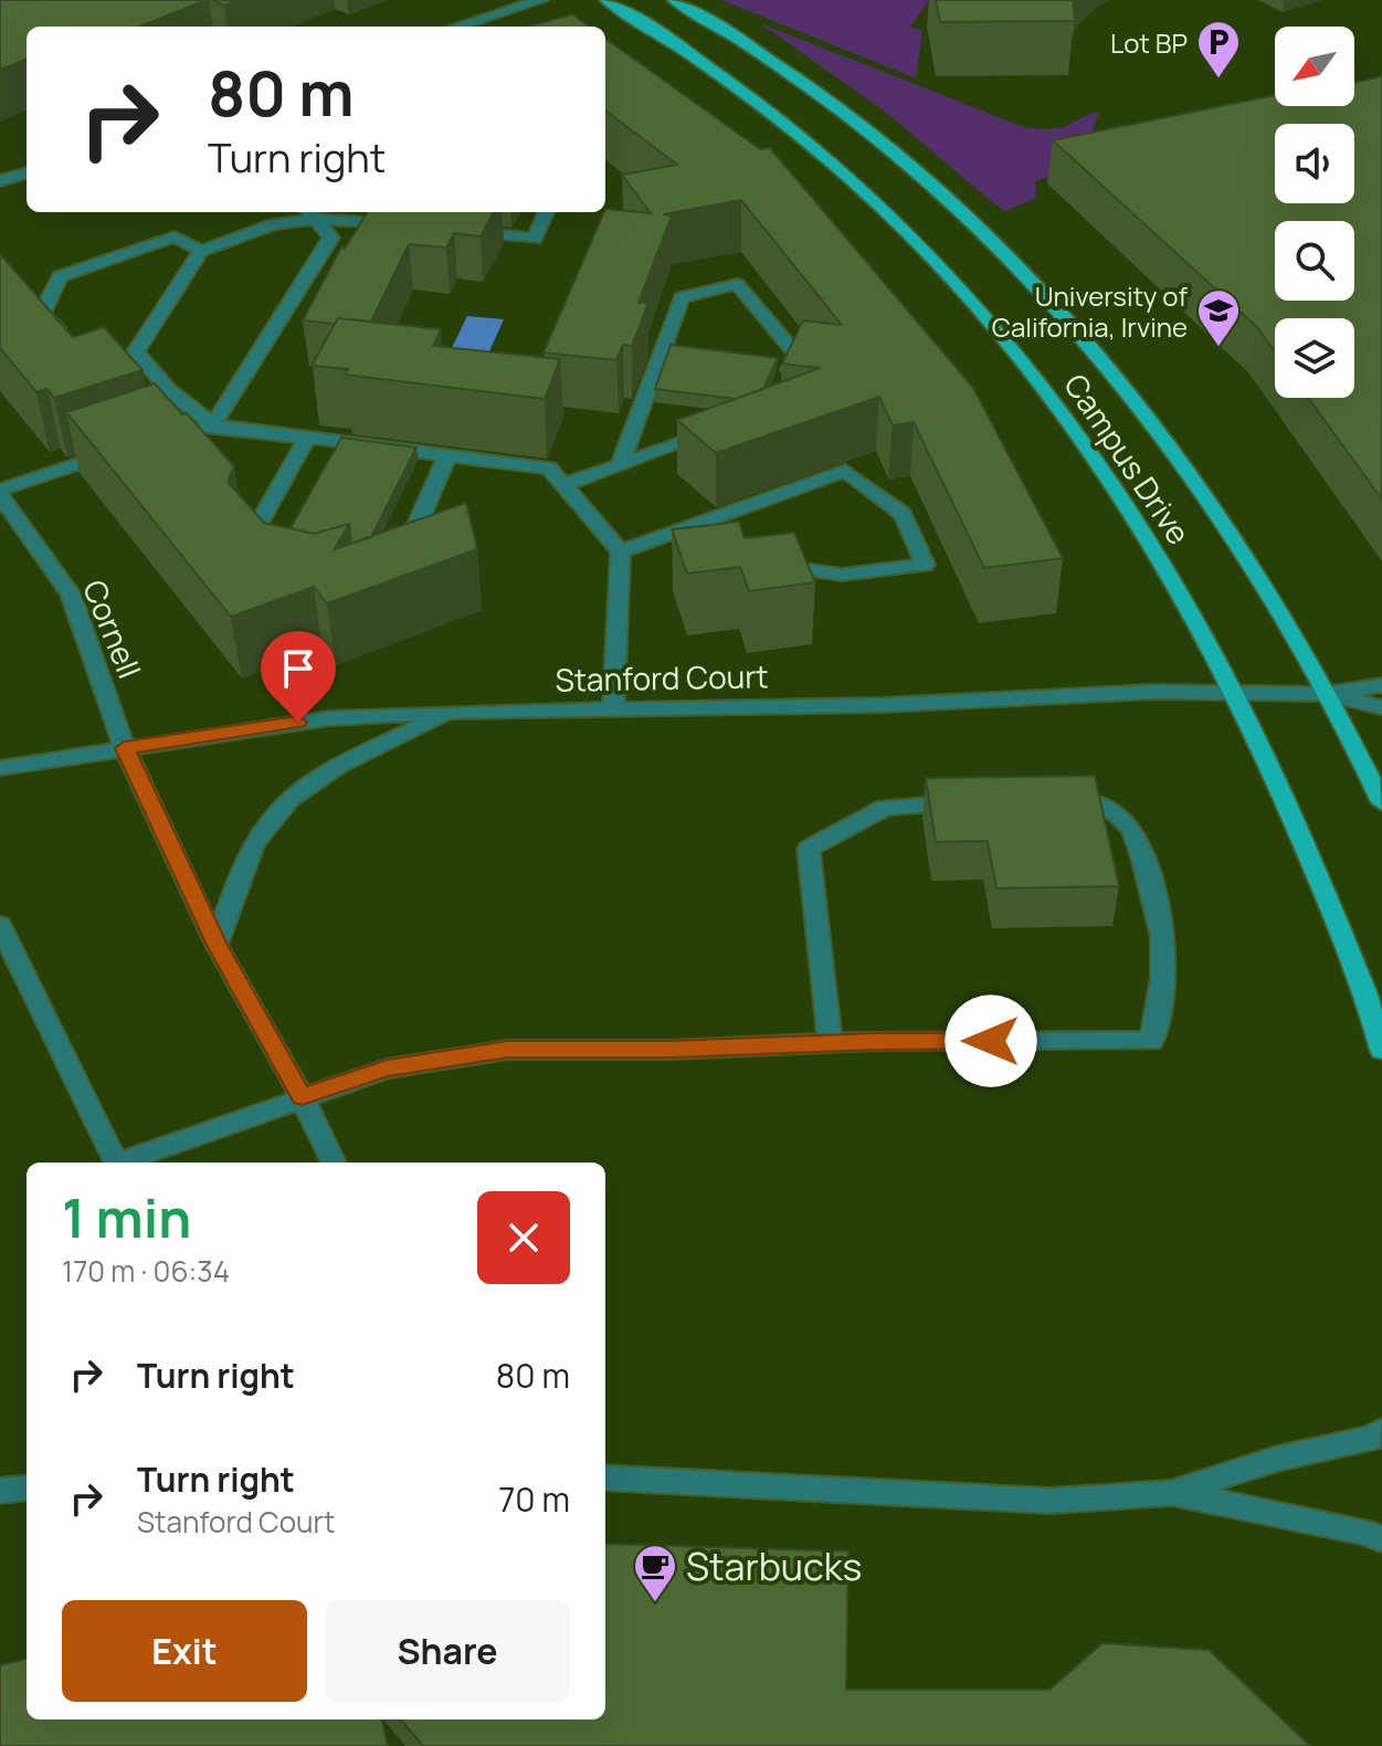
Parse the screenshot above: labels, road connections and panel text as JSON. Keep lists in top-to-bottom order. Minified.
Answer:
{"streets":{"main road":["Campus Drive"],"street":["Cornell","Stanford Court"]},"crossings":[["Campus Drive","Stanford Court"],["Cornell","Stanford Court"]],"places":{"parking":["Lot BP"],"school or university":["University of California, Irvine"],"cafe":["Starbucks"]},"north":"bottom left","page":{"turn":["80 m","Turn right"],"heading":["1 min","170 m · 06:34"],"list":[{"name":"Turn right","value":"80 m"},{"name":"Turn right","note":"Stanford Court","value":"70 m"}],"buttons":["Exit","Share"]}}
